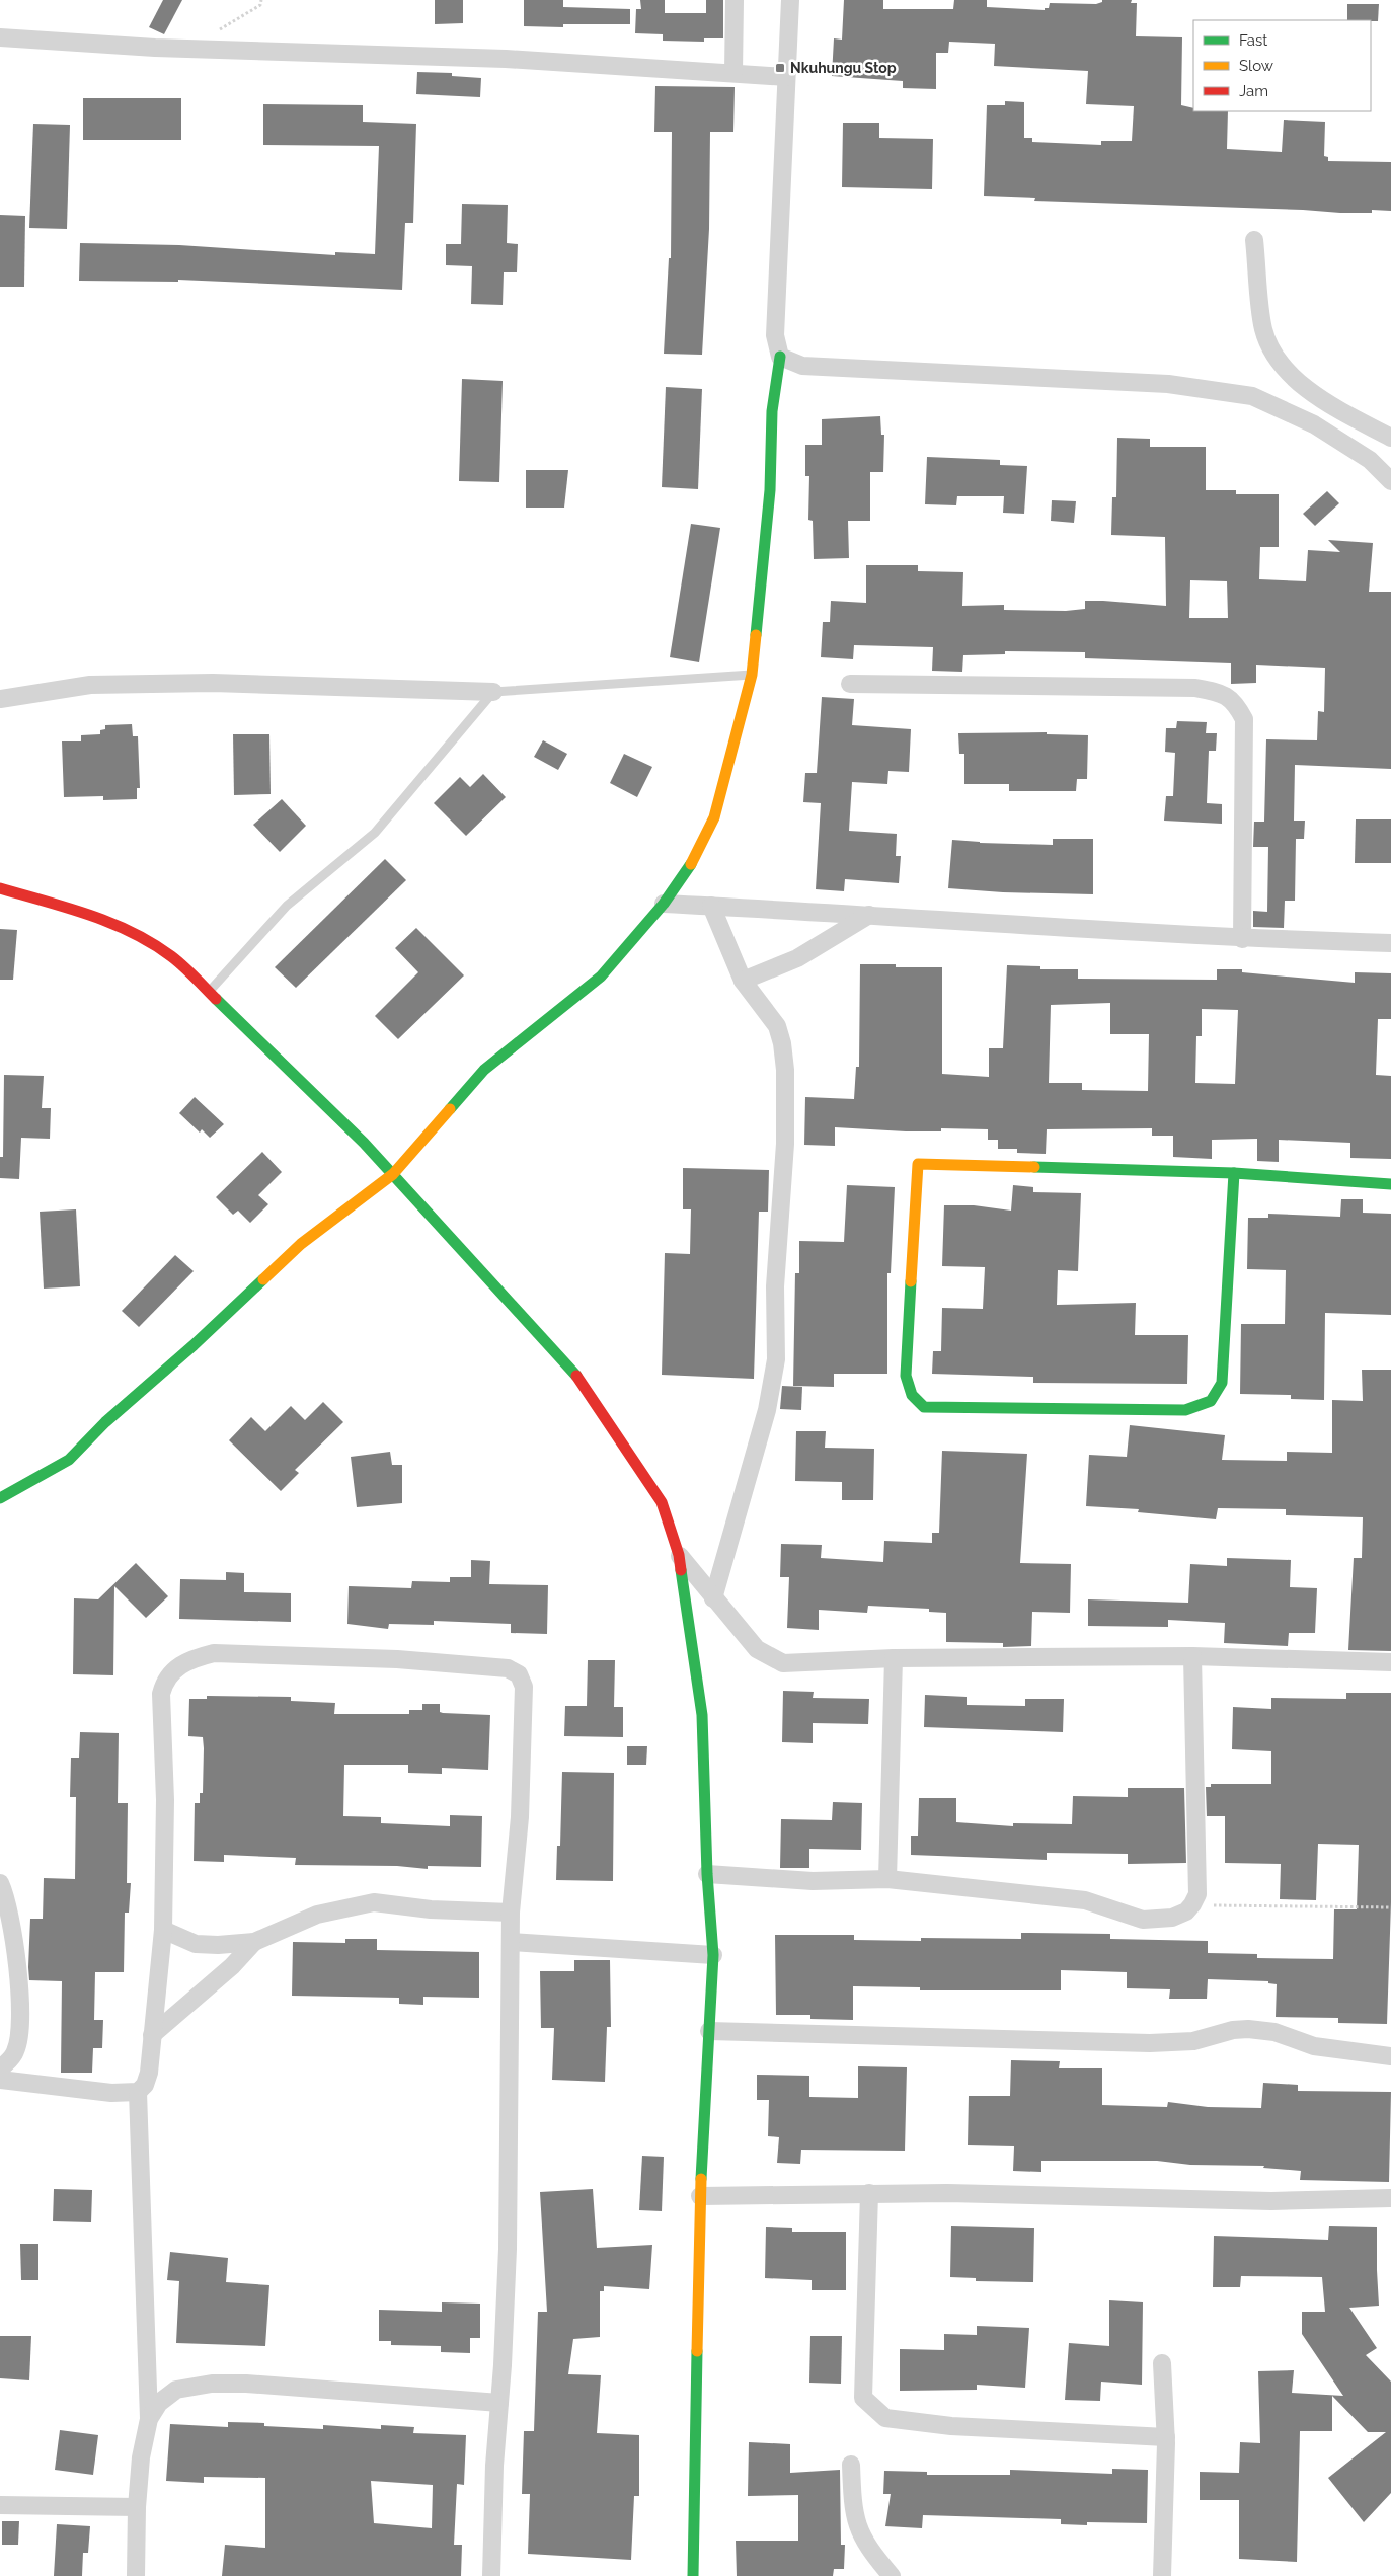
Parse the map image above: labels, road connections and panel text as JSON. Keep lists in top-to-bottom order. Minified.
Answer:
{"places":{"transit":["Nkuhungu Stop"]},"legend":["Fast","Slow","Jam"]}
